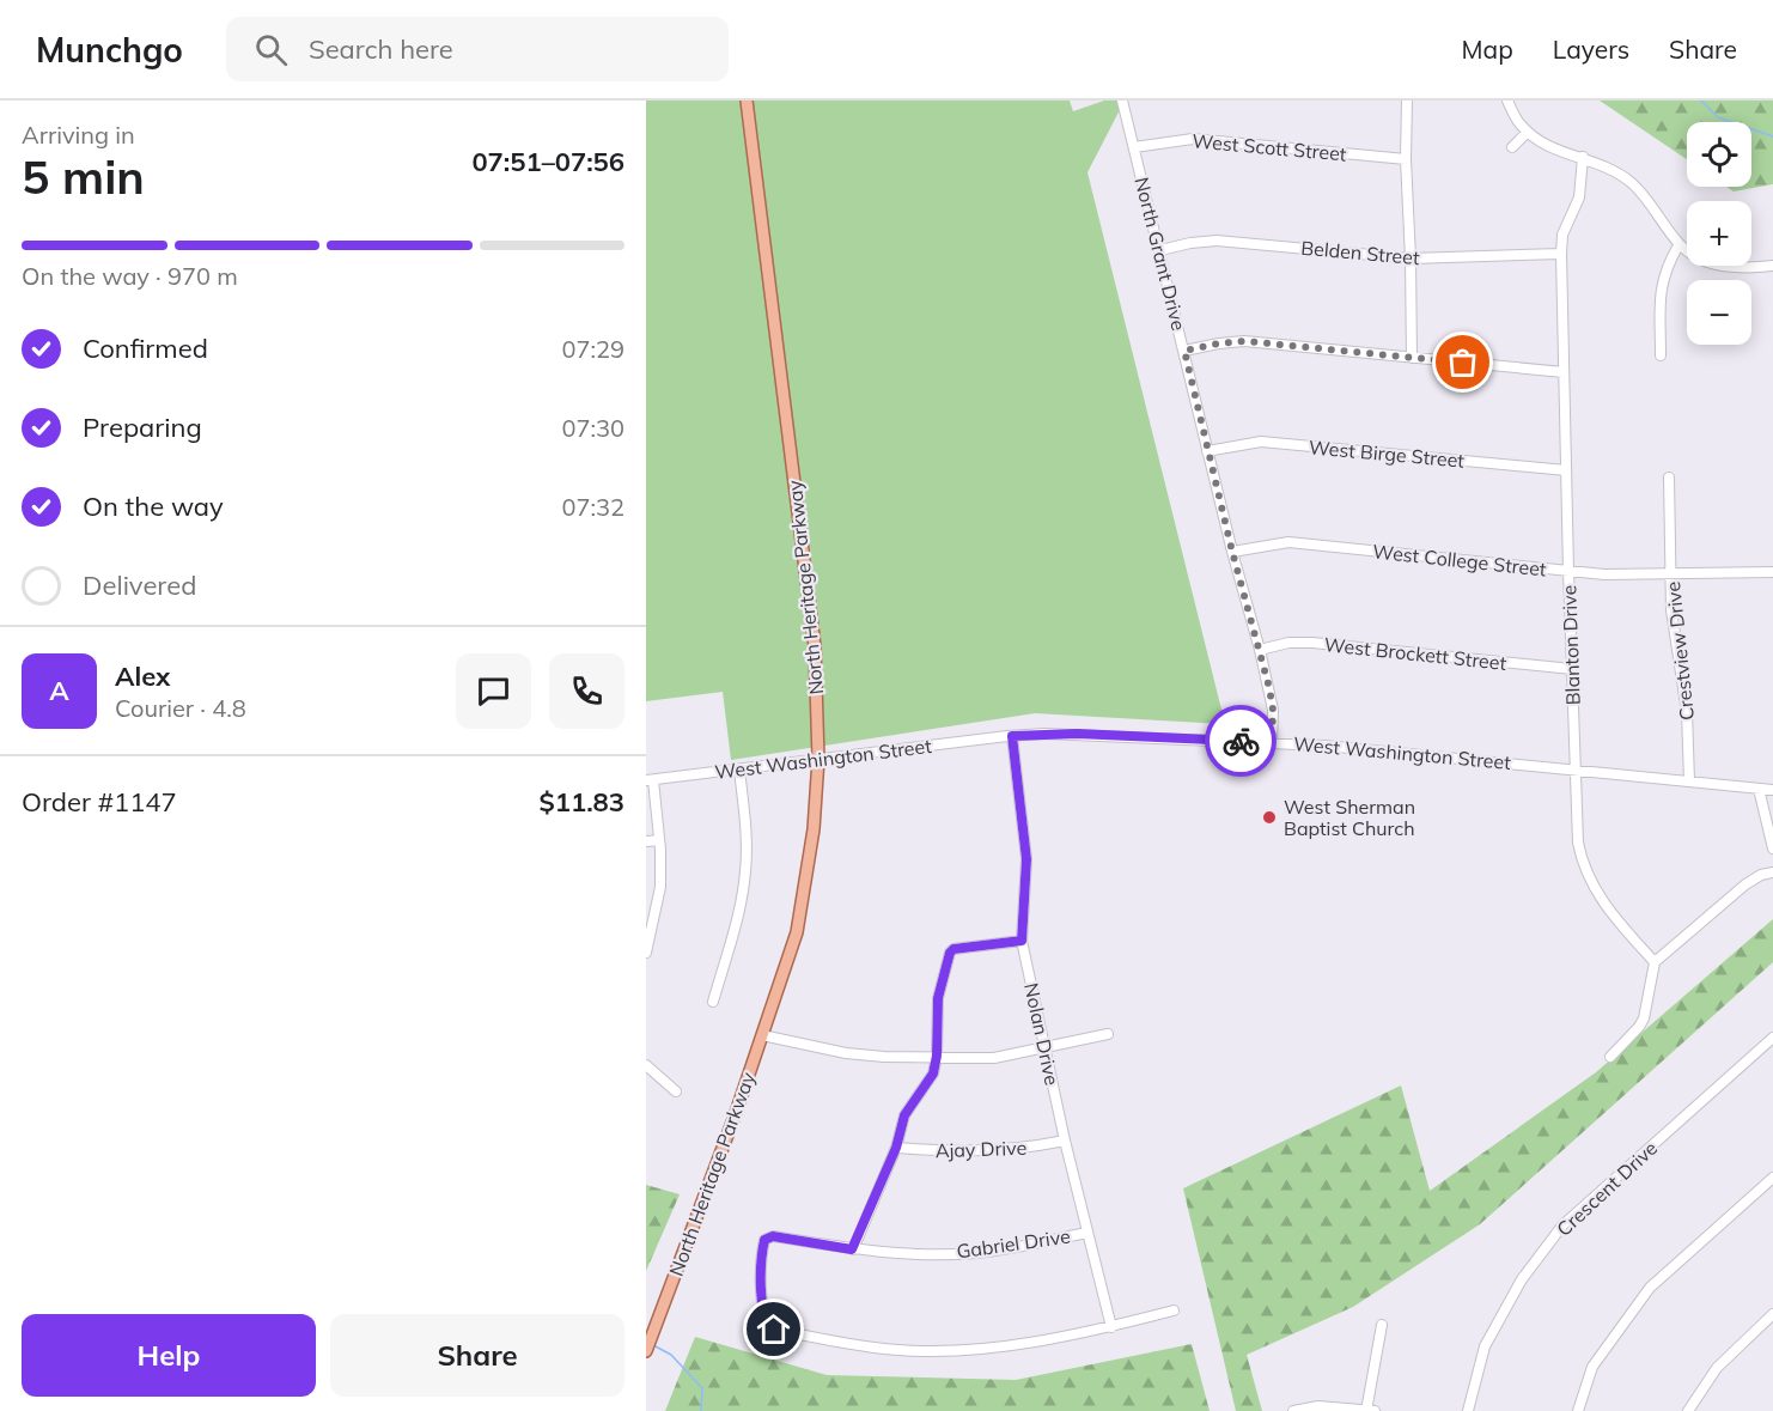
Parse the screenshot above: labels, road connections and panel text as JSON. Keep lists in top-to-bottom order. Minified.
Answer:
{"streets":{"main road":["North Heritage Parkway"],"street":["West Scott Street","Belden Street","North Grant Drive","West Birge Street","West College Street","Blanton Drive","Crestview Drive","West Brockett Street","West Washington Street","Nolan Drive","Ajay Drive","Crescent Drive","Gabriel Drive"]},"crossings":[["West Scott Street","North Grant Drive"],["Belden Street","North Grant Drive"],["Belden Street","Blanton Drive"],["North Grant Drive","West Birge Street"],["North Grant Drive","West College Street"],["North Grant Drive","West Brockett Street"],["North Grant Drive","West Washington Street"],["West Birge Street","Blanton Drive"],["West College Street","Blanton Drive"],["West College Street","Crestview Drive"],["North Heritage Parkway","West Washington Street"],["Blanton Drive","West Brockett Street"],["Blanton Drive","West Washington Street"],["Crestview Drive","West Washington Street"],["West Washington Street","Nolan Drive"],["Nolan Drive","Ajay Drive"],["Nolan Drive","Gabriel Drive"]],"places":["West Sherman Baptist Church"],"page":{"header":"Munchgo","search":"Search here","nav":["Map","Layers","Share"],"heading":["5 min","Arriving in","07:51–07:56"],"panel":["Alex","Courier · 4.8","Order #1147","$11.83"],"map_buttons":["+","−"],"bar":"On the way · 970 m","list":[["Confirmed","07:29"],["Preparing","07:30"],["On the way","07:32"],"Delivered"],"round":"A","buttons":["Help","Share"]}}
